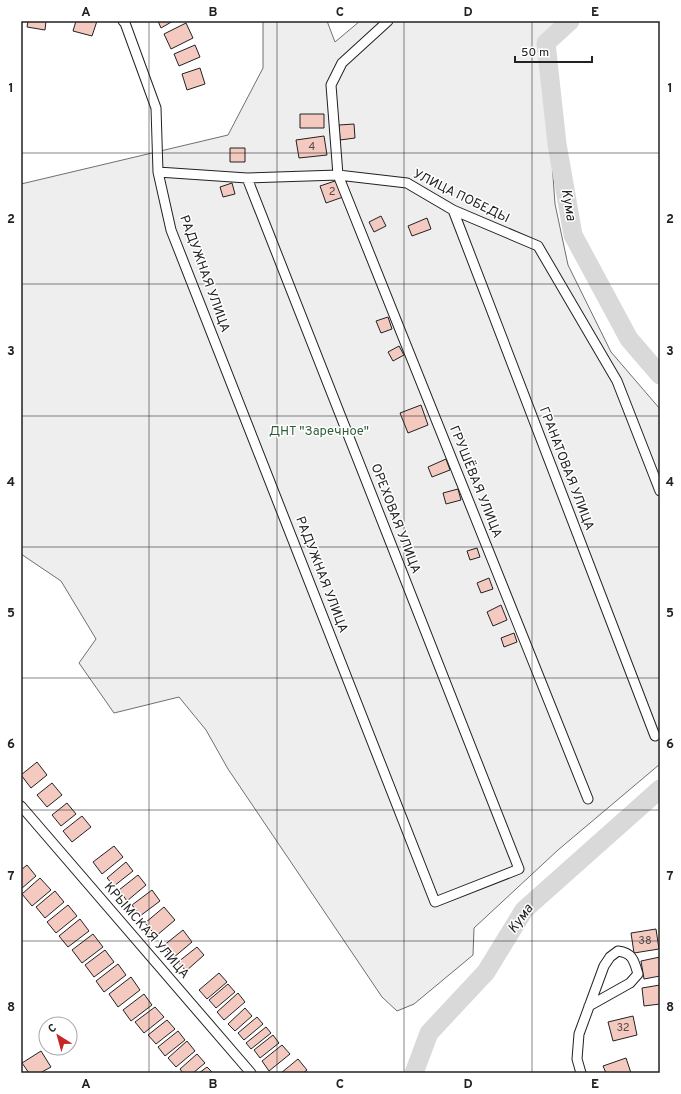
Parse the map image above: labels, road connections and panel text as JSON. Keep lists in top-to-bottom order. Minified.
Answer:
{"streets":{"street":["УЛИЦА ПОБЕДЫ","РАДУЖНАЯ УЛИЦА","ГРАНАТОВАЯ УЛИЦА","ГРУШЁВАЯ УЛИЦА","ОРЕХОВАЯ УЛИЦА","КРЫМСКАЯ УЛИЦА"]},"crossings":[["УЛИЦА ПОБЕДЫ","РАДУЖНАЯ УЛИЦА"],["УЛИЦА ПОБЕДЫ","ГРАНАТОВАЯ УЛИЦА"],["УЛИЦА ПОБЕДЫ","ГРУШЁВАЯ УЛИЦА"],["УЛИЦА ПОБЕДЫ","ОРЕХОВАЯ УЛИЦА"],["РАДУЖНАЯ УЛИЦА","ОРЕХОВАЯ УЛИЦА"]],"water":["Кума"],"parks":["ДНТ \"Заречное\""],"house_numbers":["4","2","38","32"],"scale_bar":"50 m","north":"top left","grid":{"columns":["A","B","C","D","E"],"rows":["1","2","3","4","5","6","7","8"]}}
